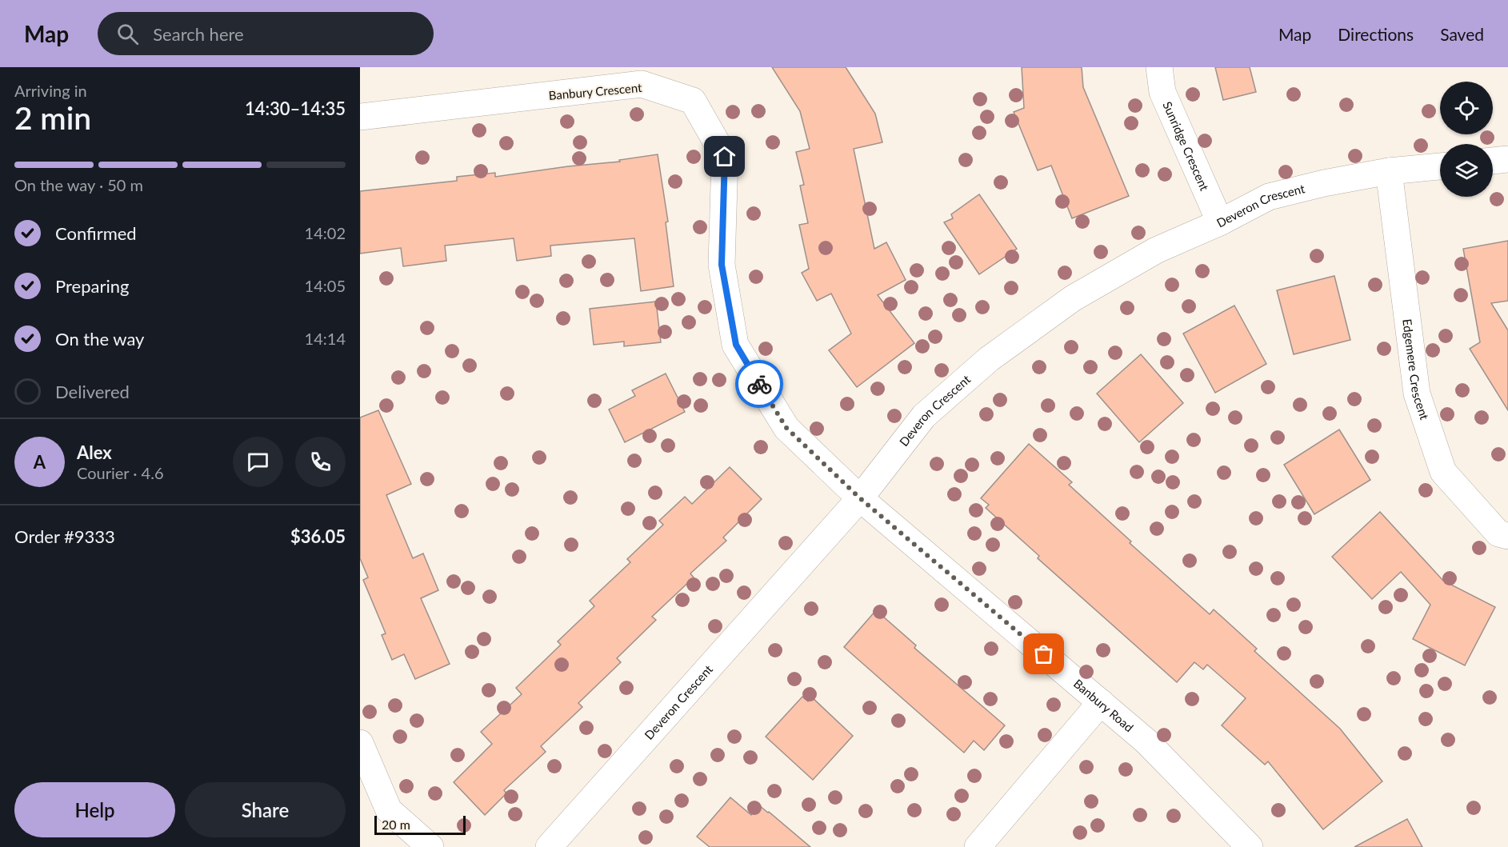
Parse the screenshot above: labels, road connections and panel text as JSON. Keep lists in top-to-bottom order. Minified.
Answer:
{"streets":{"street":["Banbury Crescent","Sunridge Crescent","Deveron Crescent","Edgemere Crescent","Banbury Road"]},"crossings":[["Banbury Crescent","Deveron Crescent"],["Banbury Crescent","Banbury Road"],["Sunridge Crescent","Deveron Crescent"],["Deveron Crescent","Edgemere Crescent"],["Deveron Crescent","Banbury Road"]],"scale_bar":"20 m","page":{"header":"Map","search":"Search here","nav":["Map","Directions","Saved"],"heading":["2 min","Arriving in","14:30–14:35"],"panel":["Alex","Courier · 4.6","Order #9333","$36.05"],"bar":"On the way · 50 m","list":[["Confirmed","14:02"],["Preparing","14:05"],["On the way","14:14"],"Delivered"],"round":"A","buttons":["Help","Share"],"scale":"20 m"}}
